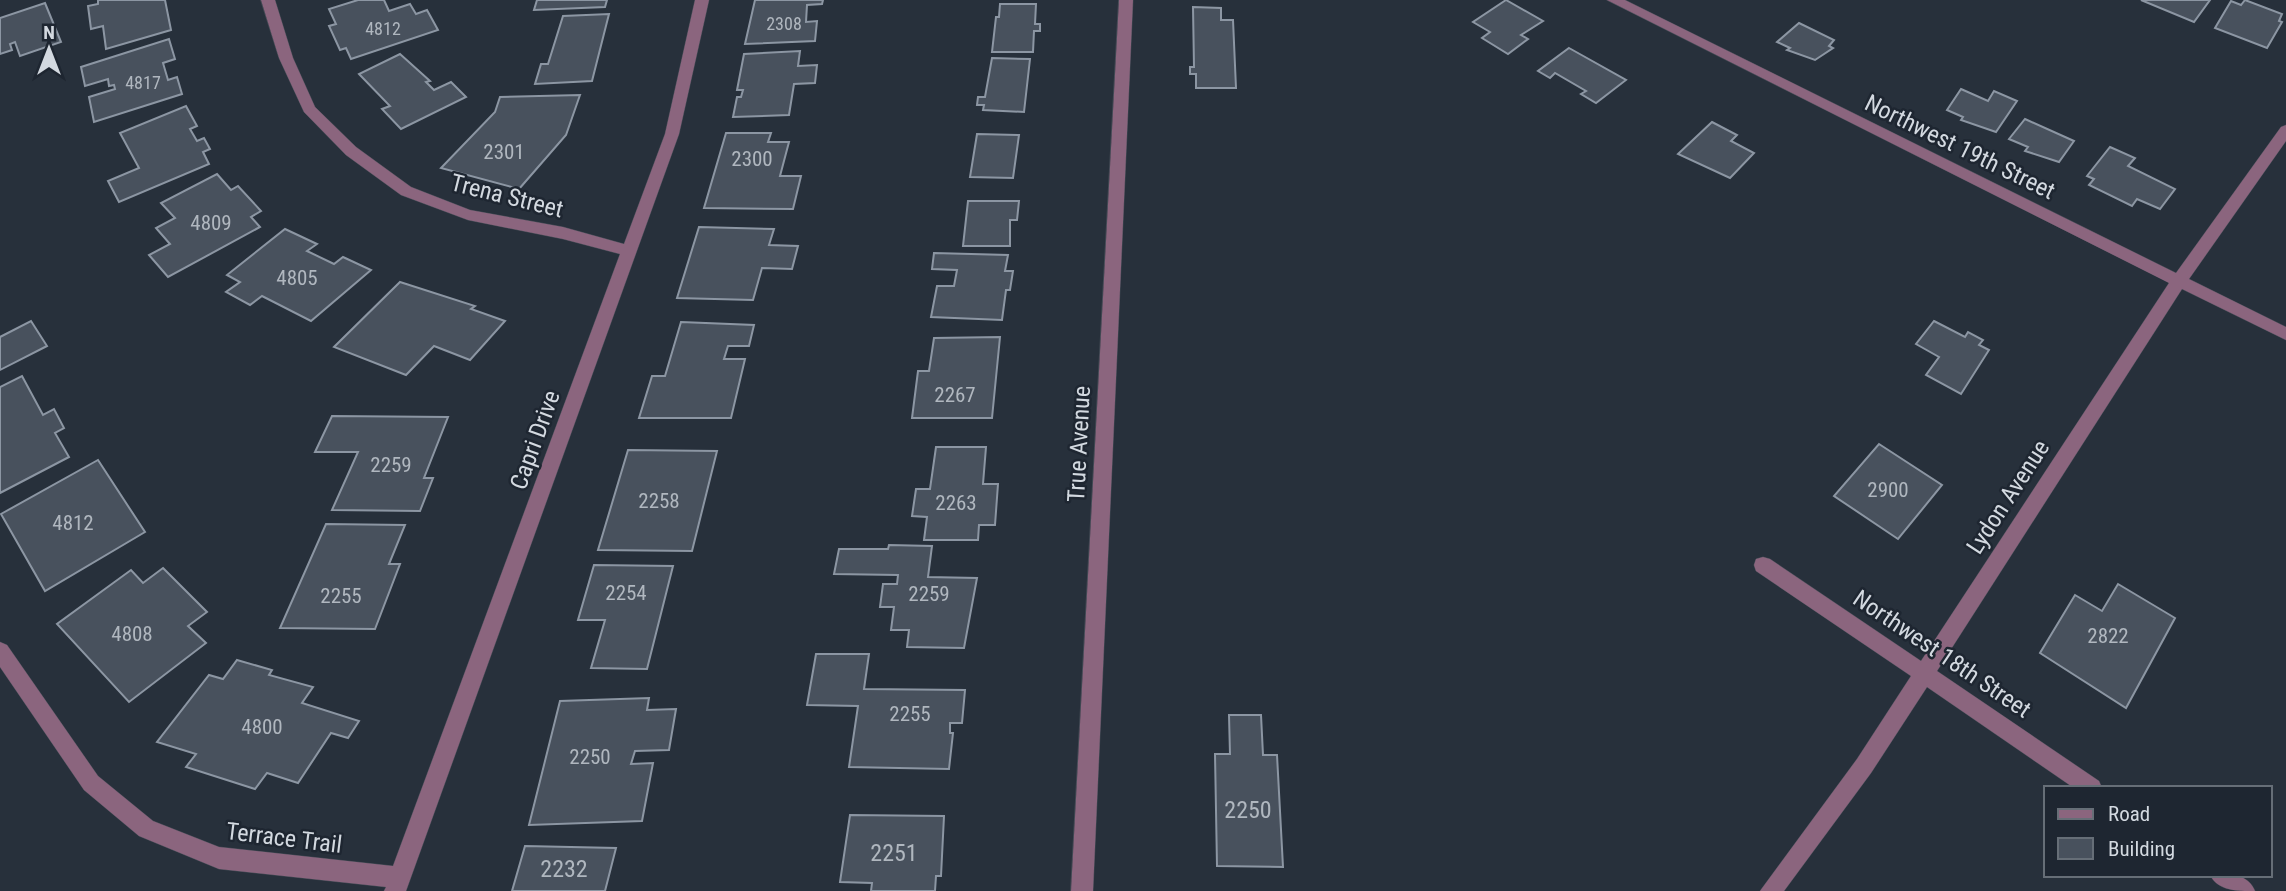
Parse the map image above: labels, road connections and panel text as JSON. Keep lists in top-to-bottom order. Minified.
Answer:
{"streets":{"street":["Northwest 19th Street","Trena Street","Capri Drive","True Avenue","Lydon Avenue","Northwest 18th Street","Terrace Trail"]},"crossings":[["Northwest 19th Street","Lydon Avenue"],["Trena Street","Capri Drive"],["Capri Drive","Terrace Trail"],["Lydon Avenue","Northwest 18th Street"]],"house_numbers":["2308","4812","4817","2301","2300","4809","4805","2267","2259","2900","2258","2263","4812","2254","2259","2255","4808","2822","2255","4800","2250","2250","2251","2232"],"legend":["Road","Building"],"north":"top"}
